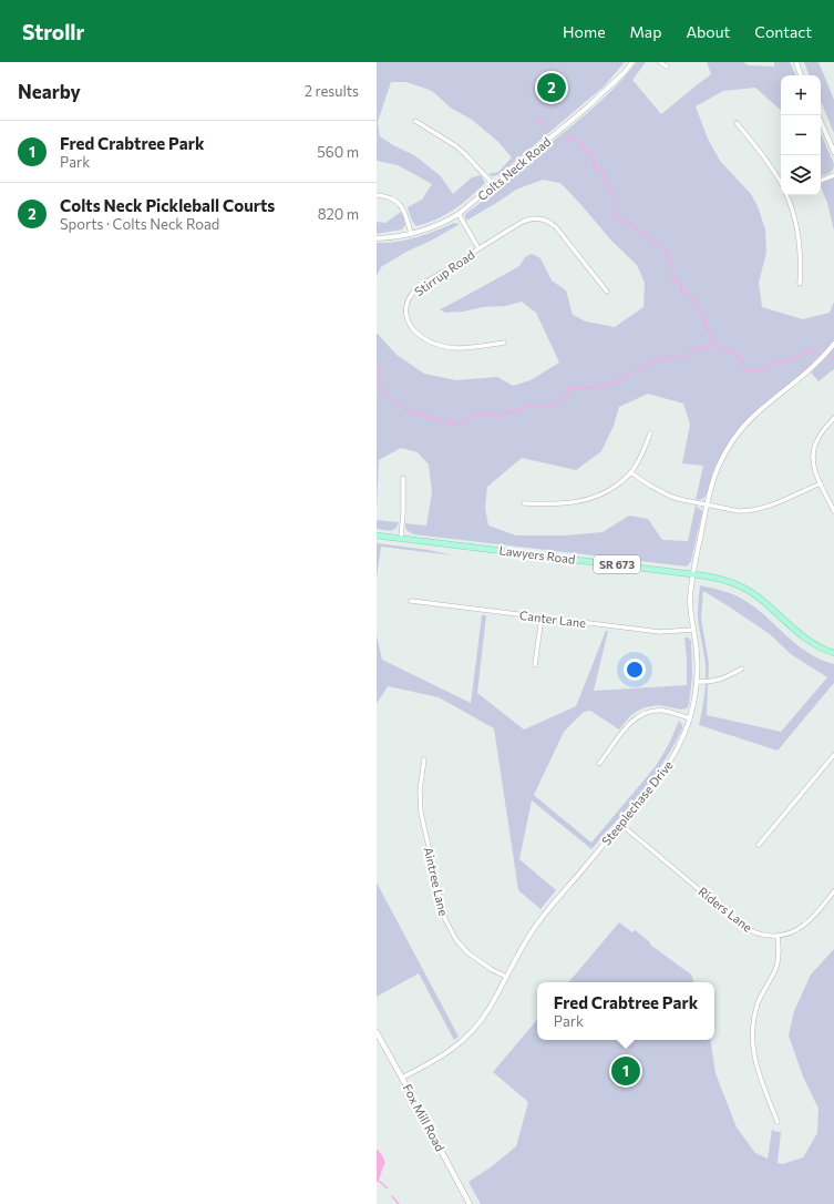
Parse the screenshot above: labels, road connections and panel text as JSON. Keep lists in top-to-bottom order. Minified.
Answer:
{"streets":{"main road":["Lawyers Road","SR 673","Fox Mill Road"],"street":["Colts Neck Road","Stirrup Road","Canter Lane","Steeplechase Drive","Aintree Lane","Riders Lane"]},"crossings":[["Colts Neck Road","Stirrup Road"],["Lawyers Road","Steeplechase Drive"],["Canter Lane","Steeplechase Drive"],["Steeplechase Drive","Aintree Lane"],["Steeplechase Drive","Riders Lane"],["Steeplechase Drive","Fox Mill Road"]],"page":{"header":"Strollr","nav":["Home","Map","About","Contact"],"heading":["Nearby","2 results"],"pins":["2","1"],"map_buttons":["+","−"],"list":[{"mark":"1","name":"Fred Crabtree Park","note":"Park","value":"560 m"},{"mark":"2","name":"Colts Neck Pickleball Courts","note":"Sports · Colts Neck Road","value":"820 m"}],"popup":["Fred Crabtree Park","Park"]}}
